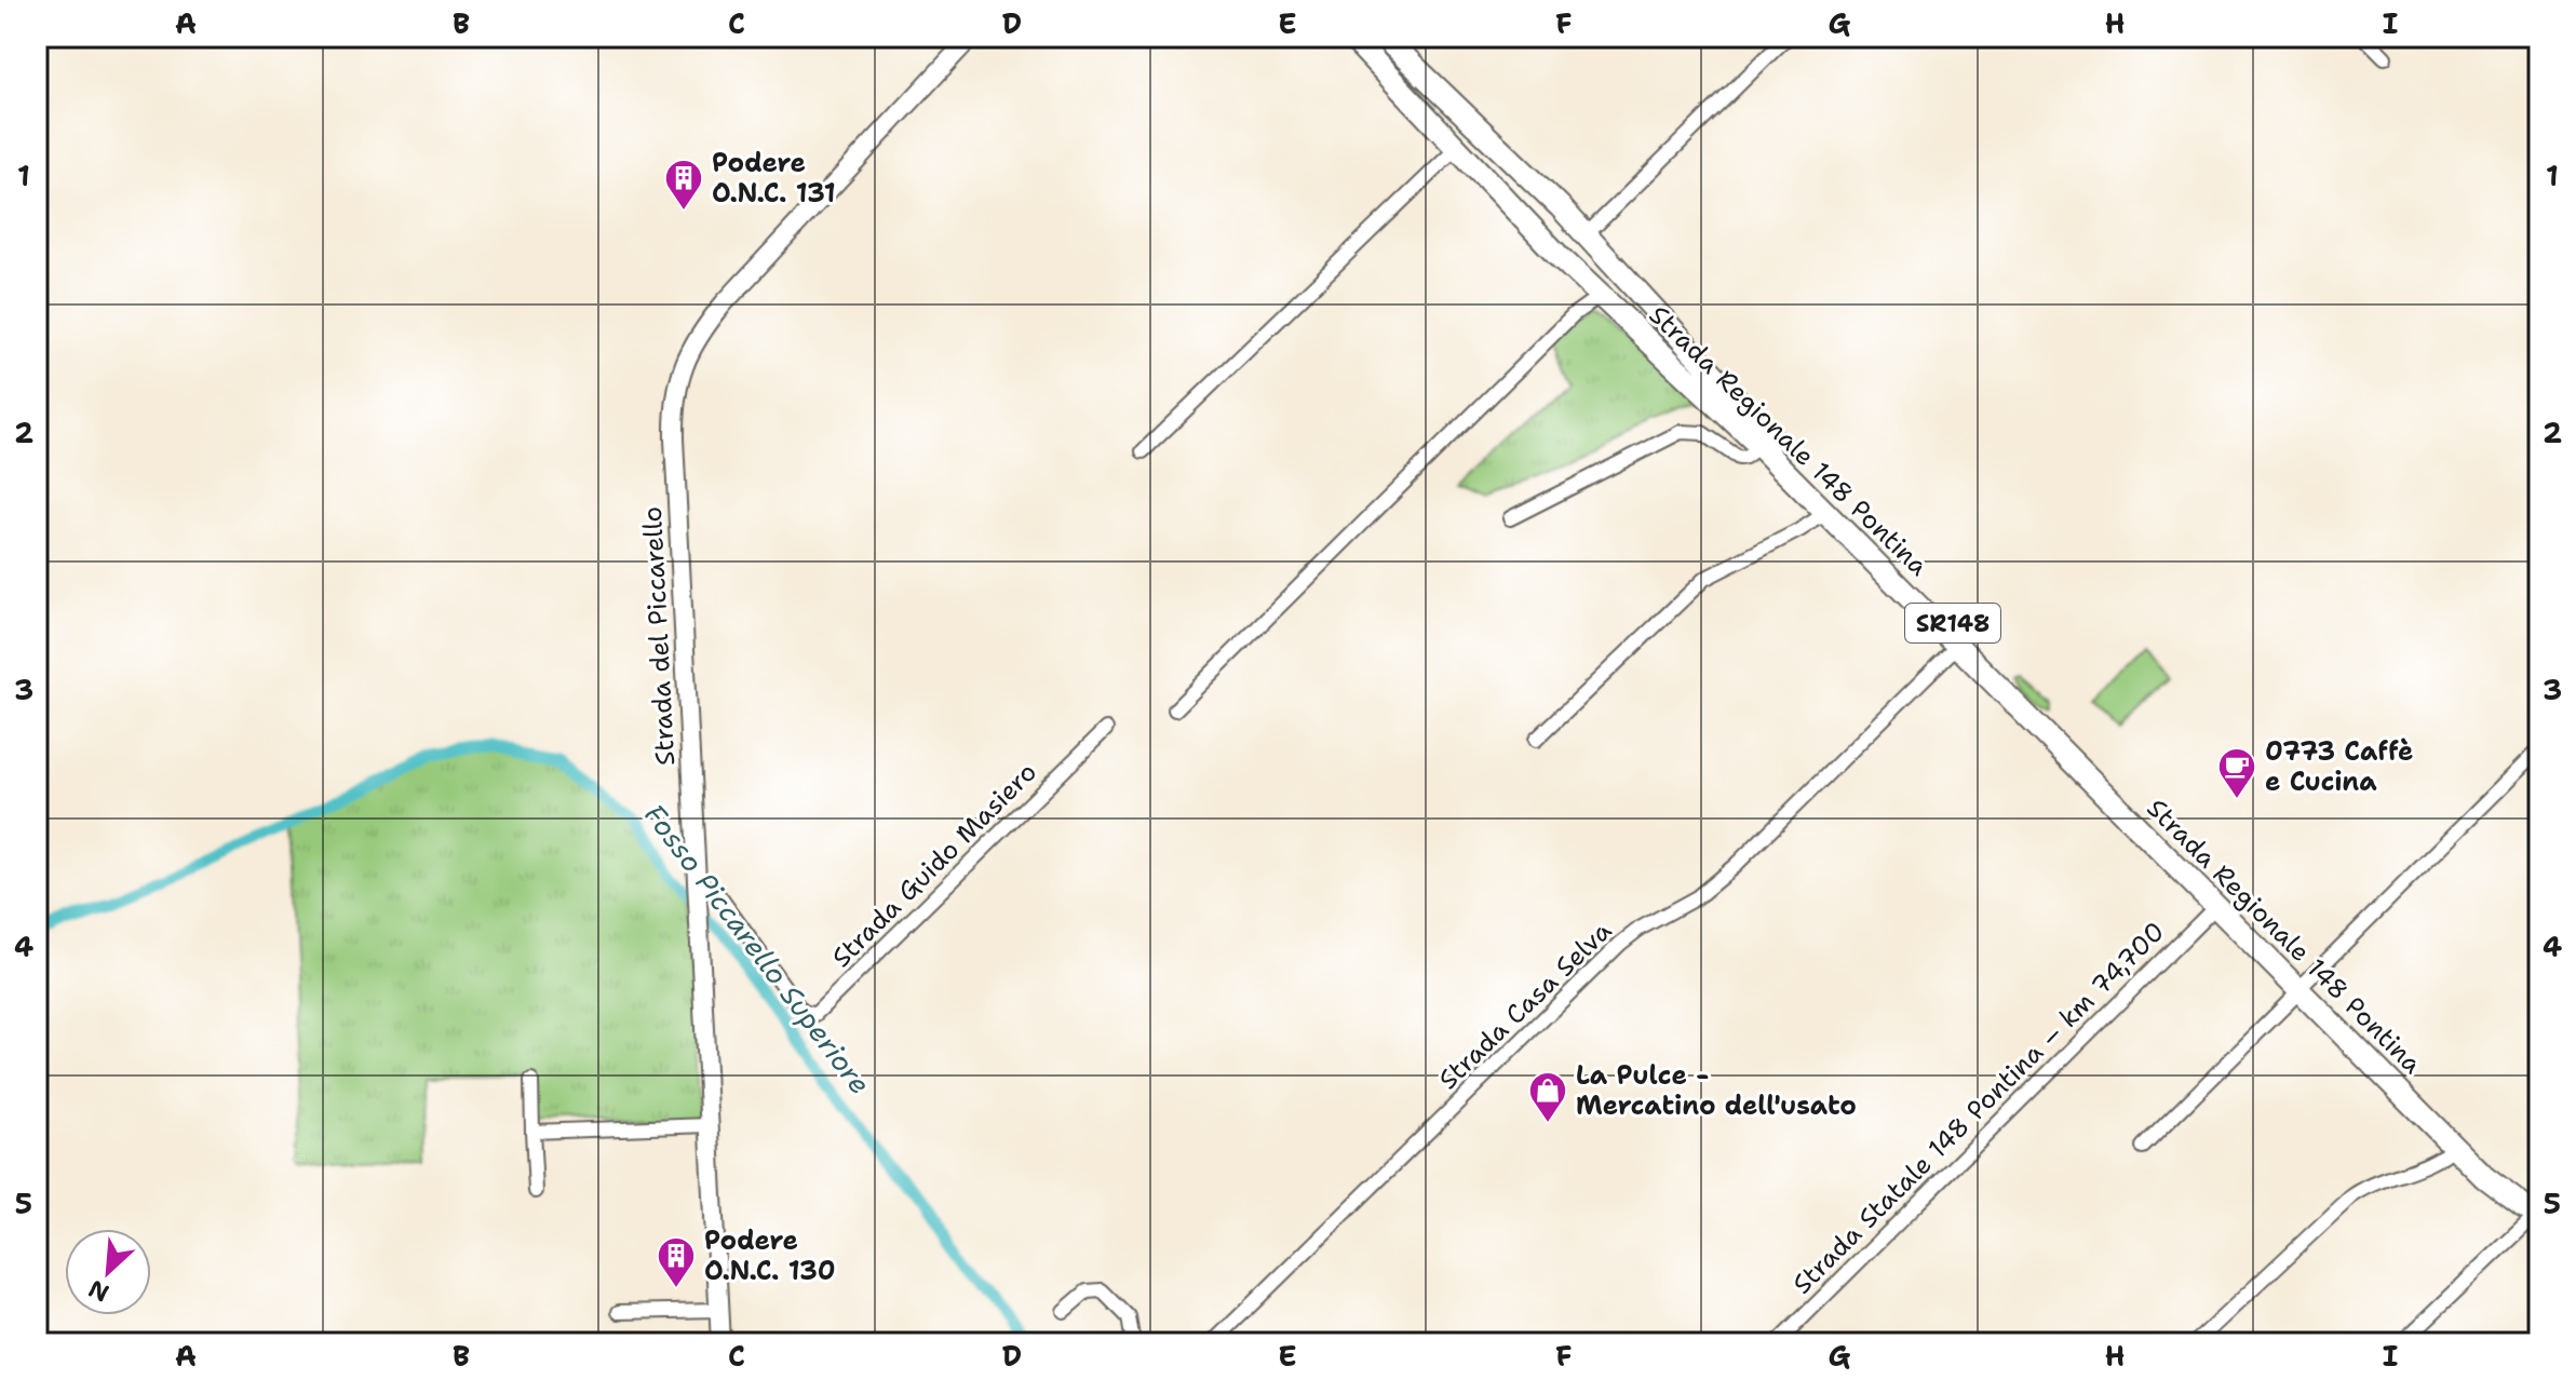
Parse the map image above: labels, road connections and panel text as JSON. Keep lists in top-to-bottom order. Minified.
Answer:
{"streets":{"main road":["Strada Regionale 148 Pontina","SR148"],"street":["Strada del Piccarello","Strada Guido Masiero","Strada Casa Selva","Strada Statale 148 Pontina – km 74,700"]},"crossings":[["Strada Regionale 148 Pontina","Strada Casa Selva"],["Strada Regionale 148 Pontina","Strada Statale 148 Pontina – km 74,700"],["Strada del Piccarello","Strada Guido Masiero"]],"water":["Fosso Piccarello Superiore"],"places":{"building":["Podere O.N.C. 131","Podere O.N.C. 130"],"cafe":["0773 Caffè e Cucina"],"shop":["La Pulce - Mercatino dell'usato"]},"north":"bottom left","grid":{"columns":["A","B","C","D","E","F","G","H","I"],"rows":["1","2","3","4","5"]}}
